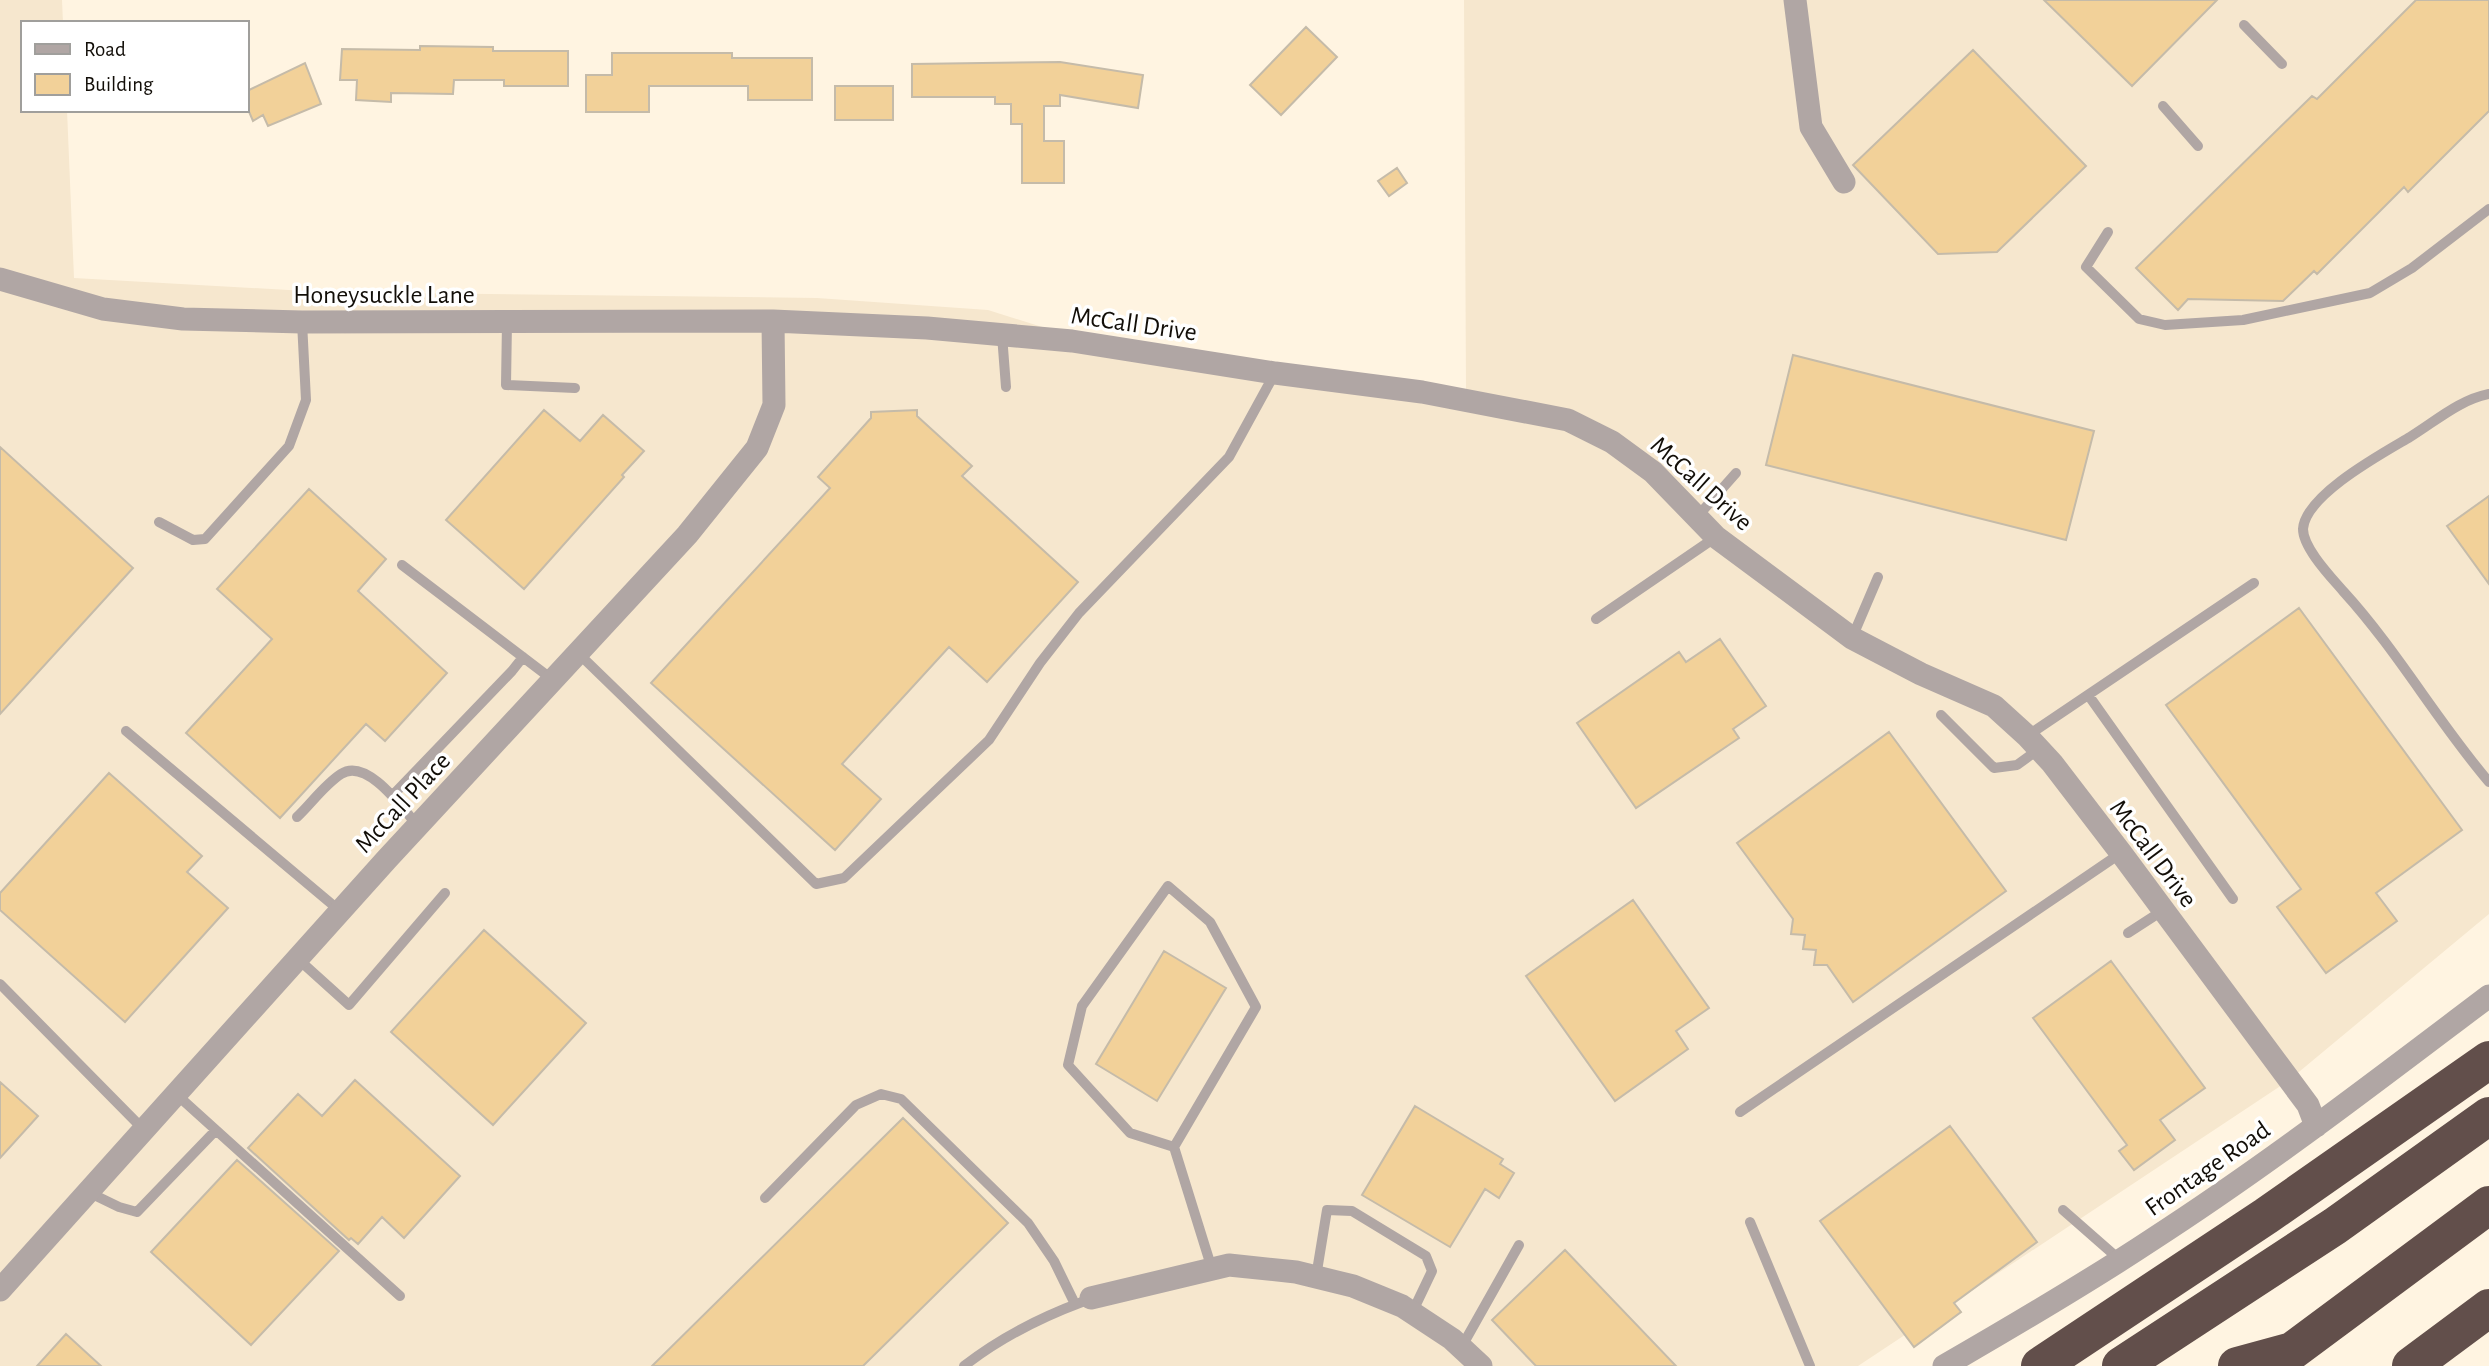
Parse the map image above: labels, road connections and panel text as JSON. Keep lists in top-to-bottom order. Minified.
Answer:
{"streets":{"street":["Honeysuckle Lane","McCall Drive","McCall Place","Frontage Road"]},"crossings":[["Honeysuckle Lane","McCall Drive"],["Honeysuckle Lane","McCall Place"],["McCall Drive","McCall Place"],["McCall Drive","Frontage Road"]],"legend":["Road","Building"]}
